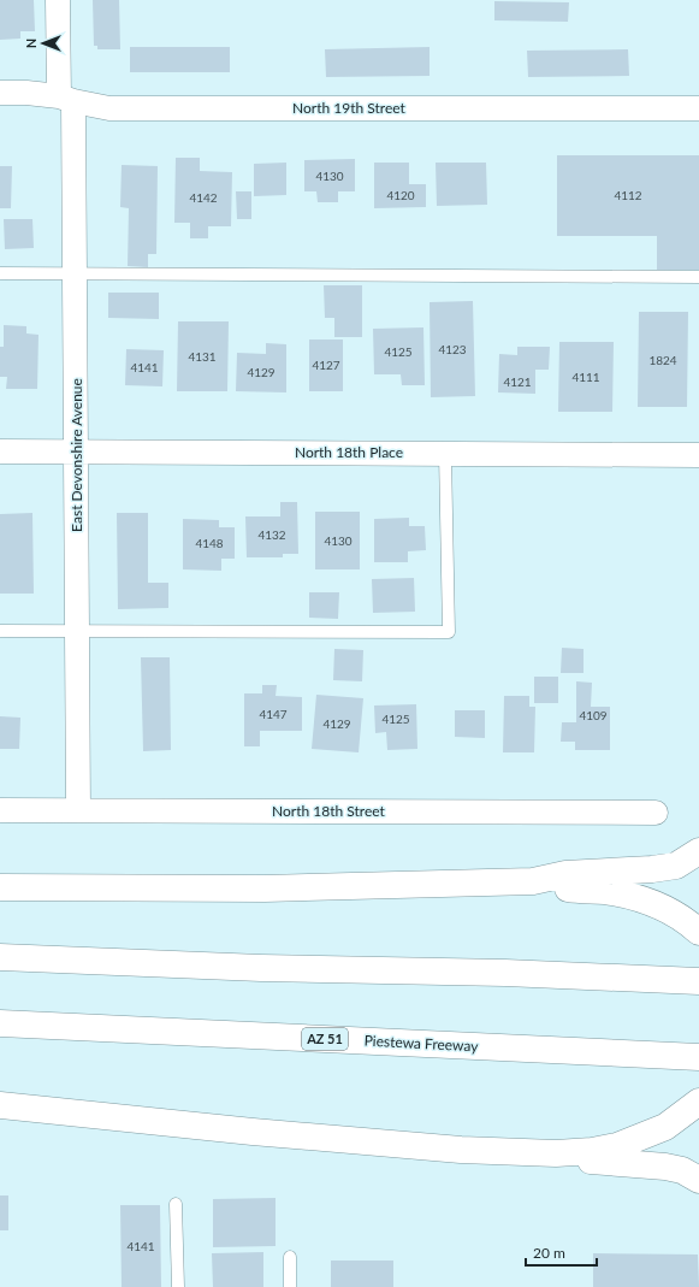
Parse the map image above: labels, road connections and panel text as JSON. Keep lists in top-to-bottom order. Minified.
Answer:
{"streets":{"highway":["AZ 51","Piestewa Freeway"],"street":["North 19th Street","North 18th Place","East Devonshire Avenue","North 18th Street"]},"crossings":[["North 19th Street","East Devonshire Avenue"],["North 18th Place","East Devonshire Avenue"],["East Devonshire Avenue","North 18th Street"]],"house_numbers":["4130","4120","4112","4142","4123","4125","4131","1824","4127","4141","4129","4111","4121","4132","4130","4148","4147","4109","4125","4129","4141"],"scale_bar":"20 m","north":"left"}
